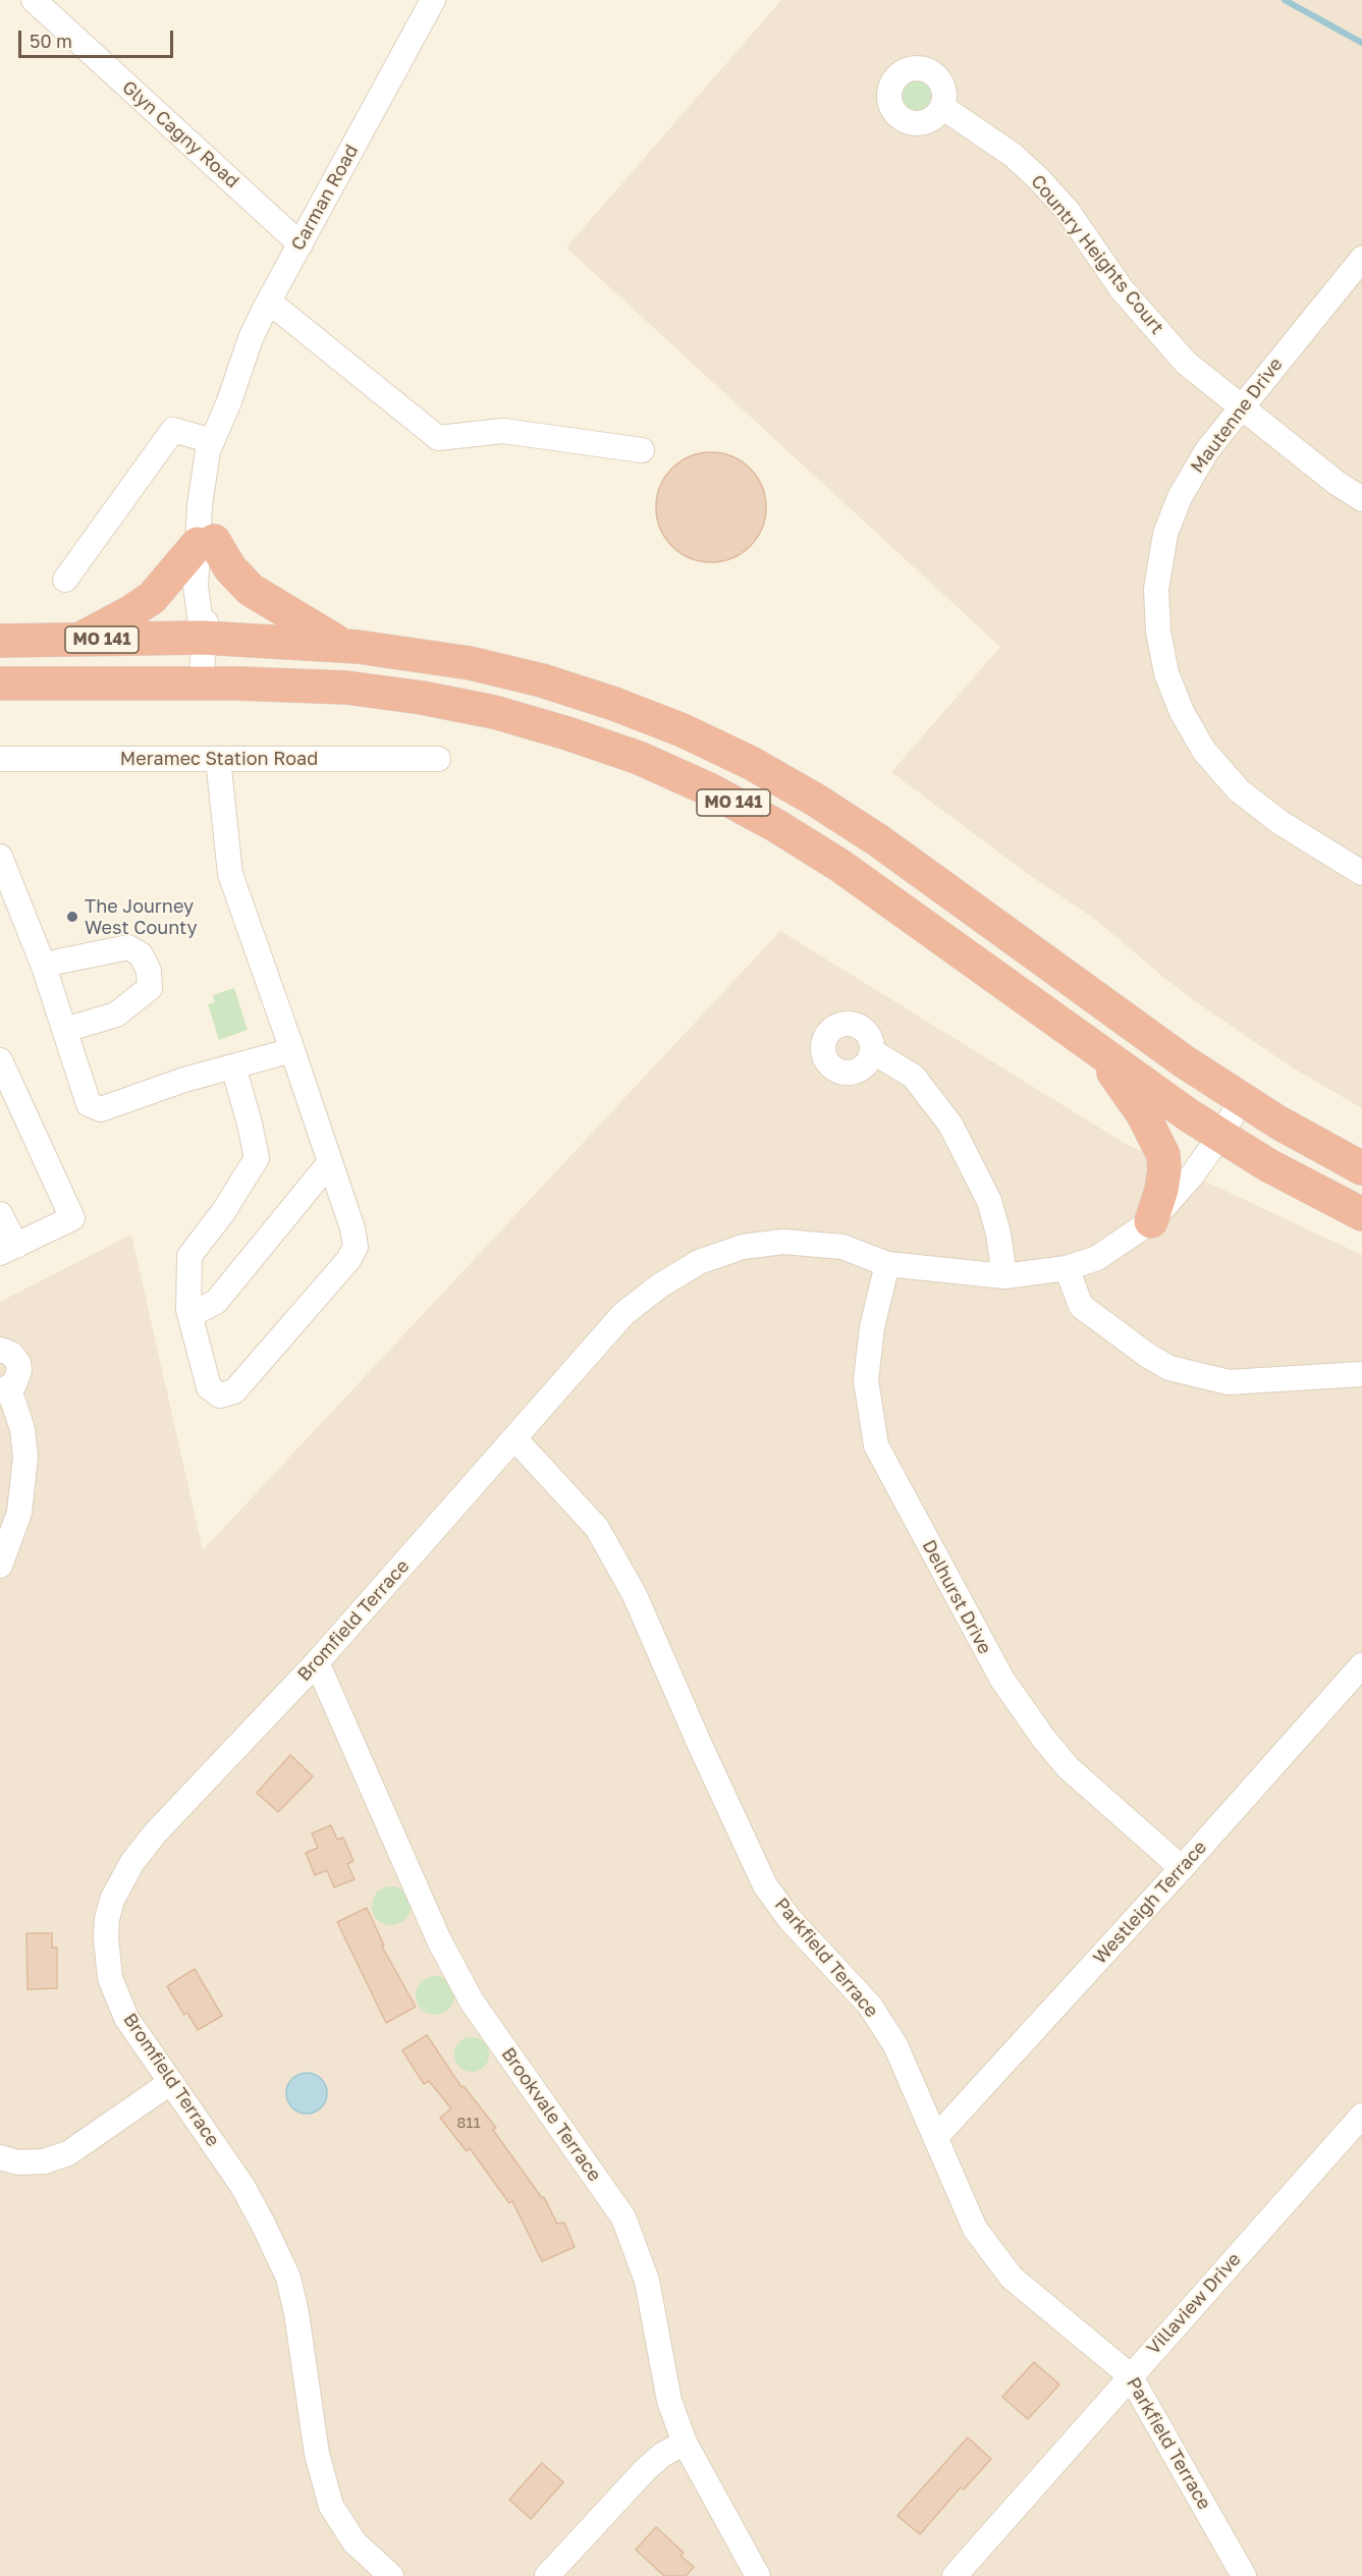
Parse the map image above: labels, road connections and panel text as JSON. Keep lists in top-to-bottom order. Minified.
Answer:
{"streets":{"highway":["MO 141"],"street":["Glyn Cagny Road","Carman Road","Country Heights Court","Mautenne Drive","Meramec Station Road","Delhurst Drive","Bromfield Terrace","Westleigh Terrace","Parkfield Terrace","Brookvale Terrace","Villaview Drive"]},"crossings":[["Glyn Cagny Road","Carman Road"],["Carman Road","MO 141"],["Country Heights Court","Mautenne Drive"],["MO 141","Bromfield Terrace"],["Delhurst Drive","Bromfield Terrace"],["Delhurst Drive","Westleigh Terrace"],["Bromfield Terrace","Parkfield Terrace"],["Bromfield Terrace","Brookvale Terrace"],["Westleigh Terrace","Parkfield Terrace"],["Parkfield Terrace","Villaview Drive"]],"places":["The Journey West County"],"house_numbers":["811"],"scale_bar":"50 m"}
